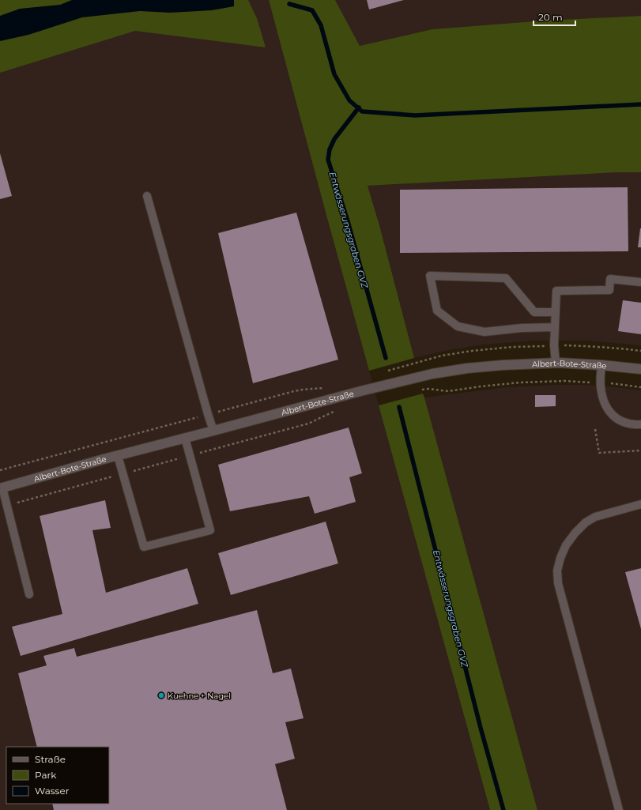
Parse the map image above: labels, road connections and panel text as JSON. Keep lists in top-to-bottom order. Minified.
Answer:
{"streets":{"street":["Albert-Bote-Straße"]},"water":["Entwässerungsgraben GVZ"],"places":["Kuehne + Nagel"],"legend":["Straße","Park","Wasser"],"scale_bar":"20 m"}
